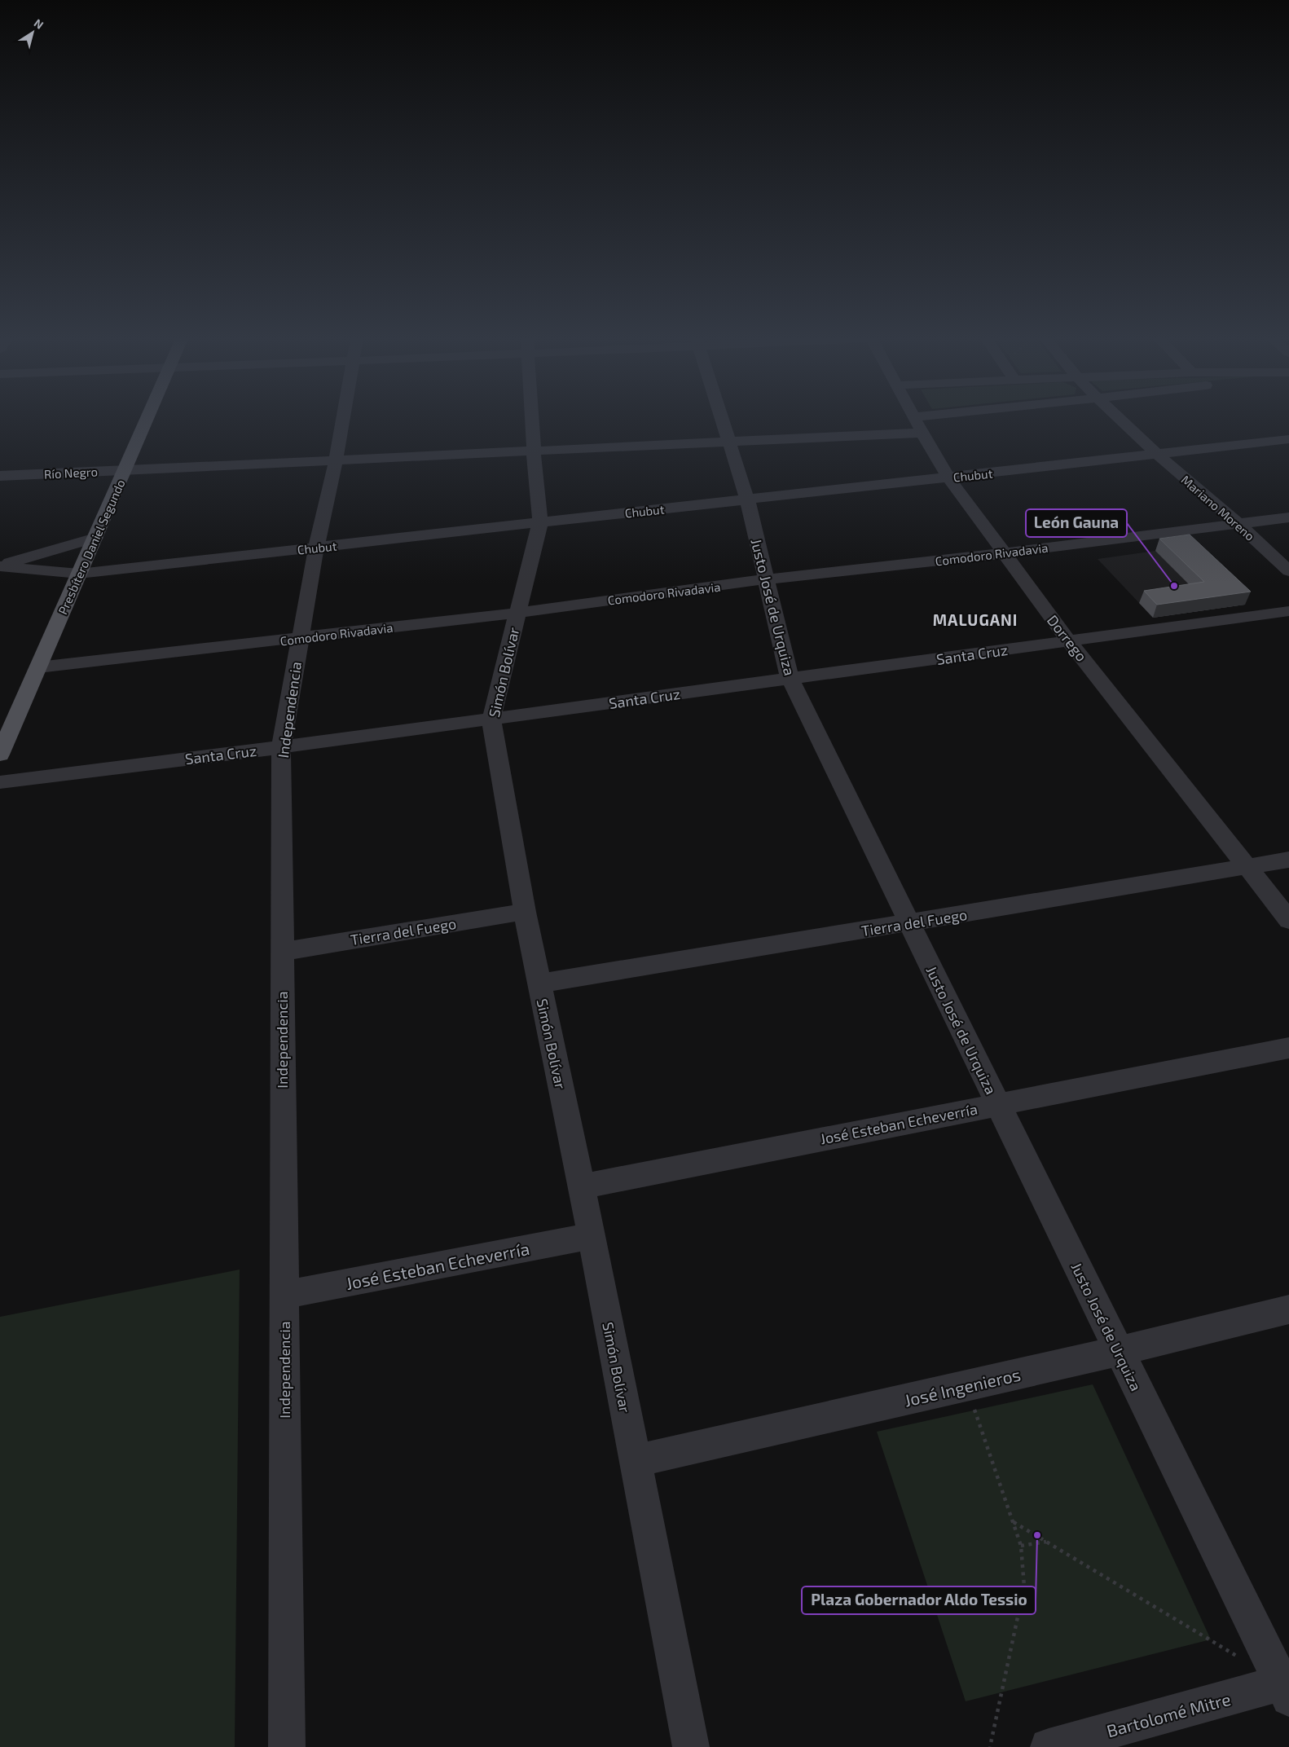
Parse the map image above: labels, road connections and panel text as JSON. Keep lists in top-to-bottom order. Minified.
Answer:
{"streets":{"main road":["Presbítero Daniel Segundo"],"street":["Río Negro","Chubut","Mariano Moreno","Comodoro Rivadavia","Justo José de Urquiza","Dorrego","Santa Cruz","Simón Bolívar","Independencia","Tierra del Fuego","José Esteban Echeverría","José Ingenieros","Bartolomé Mitre"]},"crossings":[["Río Negro","Presbítero Daniel Segundo"],["Río Negro","Justo José de Urquiza"],["Río Negro","Dorrego"],["Río Negro","Simón Bolívar"],["Río Negro","Independencia"],["Chubut","Mariano Moreno"],["Chubut","Presbítero Daniel Segundo"],["Chubut","Justo José de Urquiza"],["Chubut","Dorrego"],["Chubut","Simón Bolívar"],["Chubut","Independencia"],["Mariano Moreno","Comodoro Rivadavia"],["Presbítero Daniel Segundo","Comodoro Rivadavia"],["Comodoro Rivadavia","Justo José de Urquiza"],["Comodoro Rivadavia","Dorrego"],["Comodoro Rivadavia","Simón Bolívar"],["Comodoro Rivadavia","Independencia"],["Justo José de Urquiza","Santa Cruz"],["Justo José de Urquiza","Tierra del Fuego"],["Justo José de Urquiza","José Esteban Echeverría"],["Justo José de Urquiza","José Ingenieros"],["Justo José de Urquiza","Bartolomé Mitre"],["Dorrego","Santa Cruz"],["Dorrego","Tierra del Fuego"],["Santa Cruz","Simón Bolívar"],["Santa Cruz","Independencia"],["Simón Bolívar","Tierra del Fuego"],["Simón Bolívar","José Esteban Echeverría"],["Simón Bolívar","José Ingenieros"],["Independencia","Tierra del Fuego"],["Independencia","José Esteban Echeverría"]],"districts":["MALUGANI"],"places":["León Gauna","Plaza Gobernador Aldo Tessio"],"north":"top right"}
